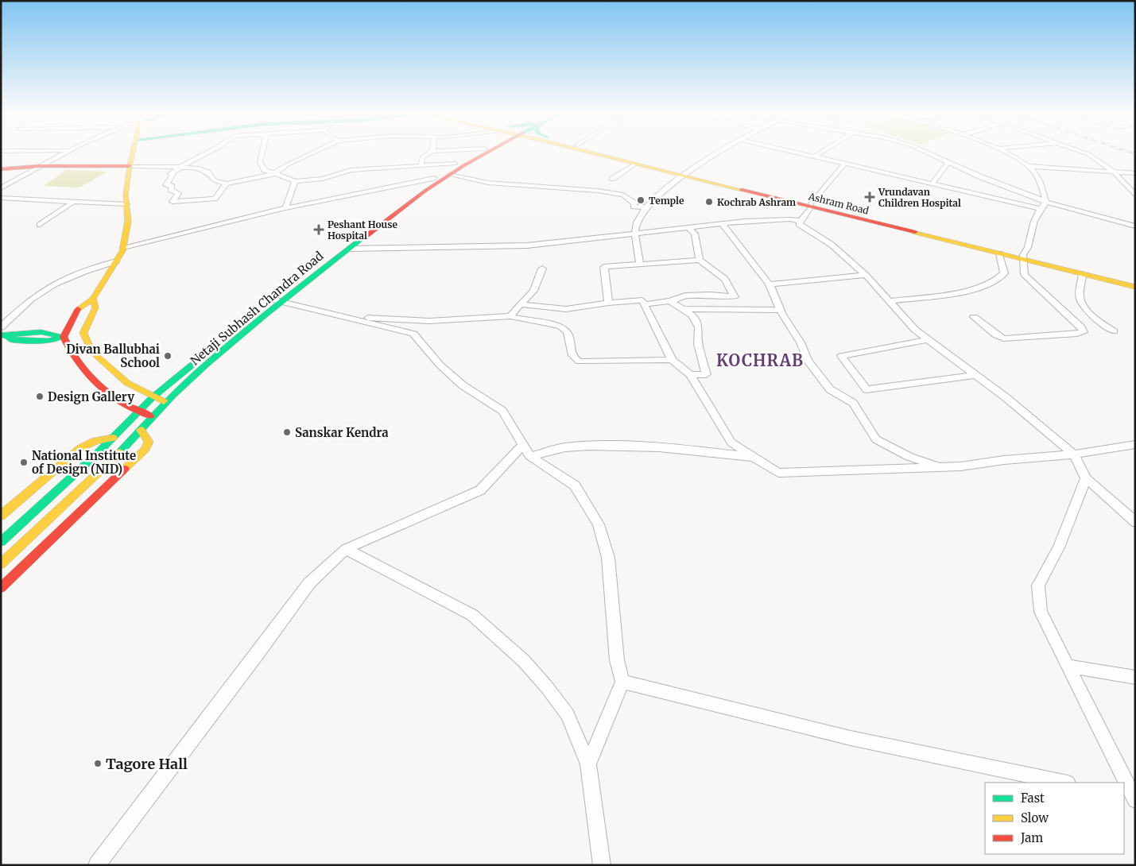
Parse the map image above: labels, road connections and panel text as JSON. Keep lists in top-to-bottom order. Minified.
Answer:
{"streets":{"main road":["Ashram Road","Netaji Subhash Chandra Road"]},"districts":["KOCHRAB"],"places":{"health":["Vrundavan Children Hospital","Peshant House Hospital"],"other":["Temple","Kochrab Ashram","Divan Ballubhai School","Design Gallery","Sanskar Kendra","National Institute of Design (NID)","Tagore Hall"]},"legend":["Fast","Slow","Jam"]}
